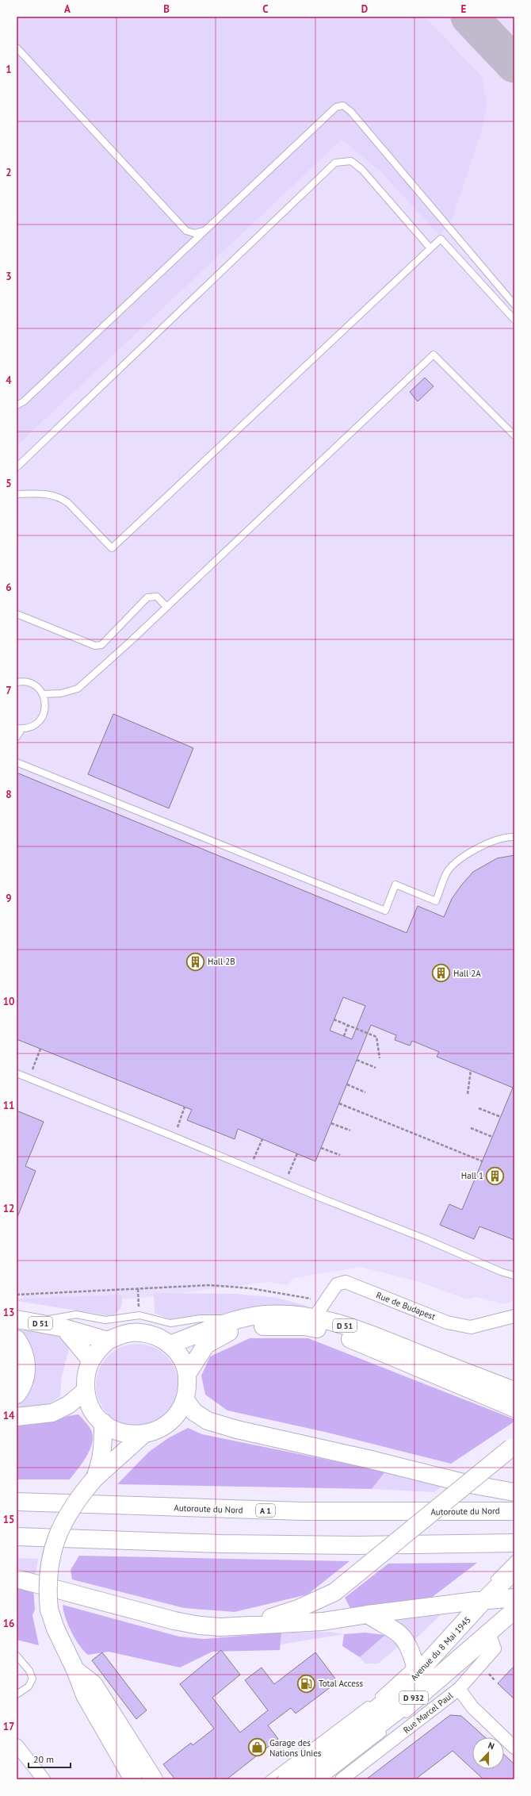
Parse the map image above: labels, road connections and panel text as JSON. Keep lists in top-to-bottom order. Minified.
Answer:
{"streets":{"main road":["D 51","Autoroute du Nord","A 1","Avenue du 8 Mai 1945","D 932"],"street":["Rue de Budapest","Rue Marcel Paul"]},"crossings":[["Rue de Budapest","D 51"],["Avenue du 8 Mai 1945","Rue Marcel Paul"]],"places":{"building":["Hall 2B","Hall 2A","Hall 1"],"fuel station":["Total Access"],"shop":["Garage des Nations Unies"]},"scale_bar":"20 m","north":"top","grid":{"columns":["A","B","C","D","E"],"rows":["1","2","3","4","5","6","7","8","9","10","11","12","13","14","15","16","17"]}}
